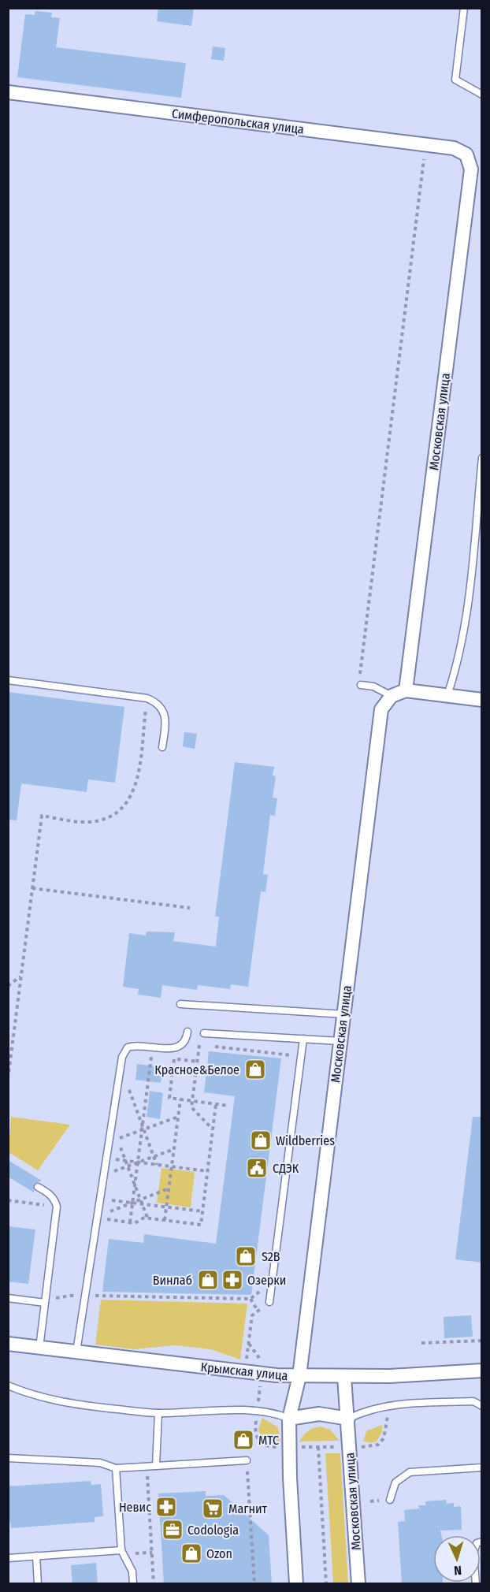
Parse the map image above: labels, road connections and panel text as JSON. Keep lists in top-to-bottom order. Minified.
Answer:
{"streets":{"street":["Симферопольская улица","Московская улица","Крымская улица"]},"crossings":[["Симферопольская улица","Московская улица"],["Московская улица","Крымская улица"]],"places":{"shop":["Красное&Белое","Wildberries","S2B","Винлаб","МТС","Ozon"],"public building":["СДЭК"],"pharmacy":["Озерки","Невис"],"supermarket":["Магнит"],"office":["Codologia"]},"north":"bottom"}
